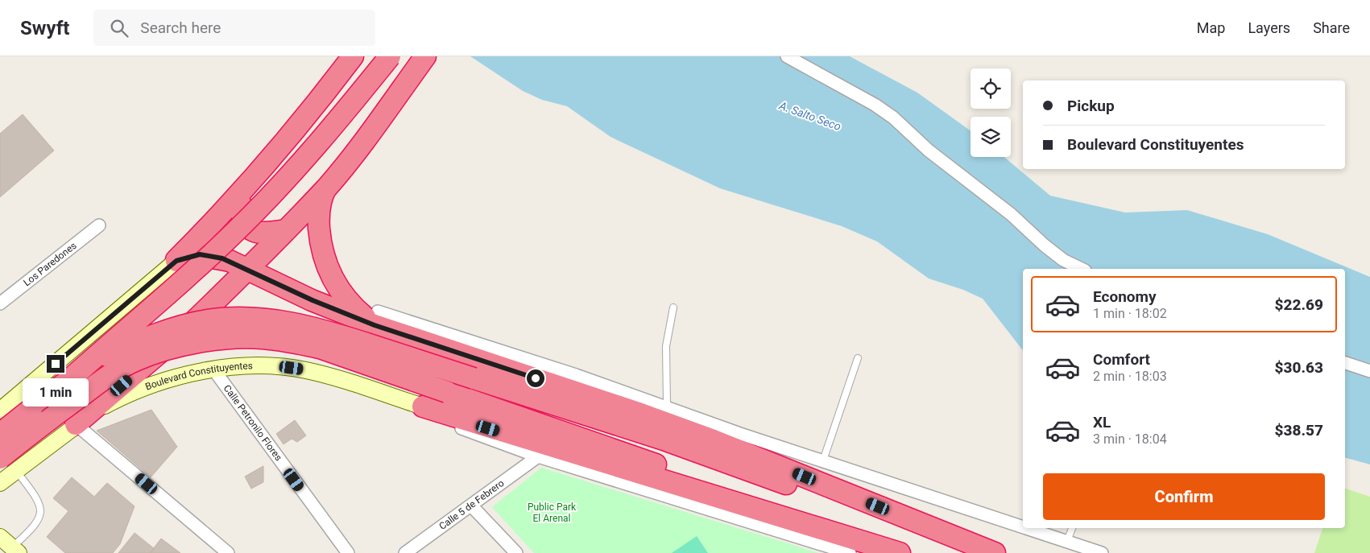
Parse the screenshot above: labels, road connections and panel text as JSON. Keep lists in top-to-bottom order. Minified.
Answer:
{"streets":{"street":["Los Paredones","Boulevard Constituyentes","Calle Petronilo Flores","Calle 5 de Febrero"]},"crossings":[["Boulevard Constituyentes","Calle Petronilo Flores"]],"water":["A. Salto Seco"],"parks":["Public Park El Arenal"],"page":{"header":"Swyft","search":"Search here","nav":["Map","Layers","Share"],"banner":["Pickup","Boulevard Constituyentes"],"list":[{"name":"Economy","note":"1 min · 18:02","value":"$22.69"},{"name":"Comfort","note":"2 min · 18:03","value":"$30.63"},{"name":"XL","note":"3 min · 18:04","value":"$38.57"}],"bubble":"1 min","buttons":"Confirm"}}
